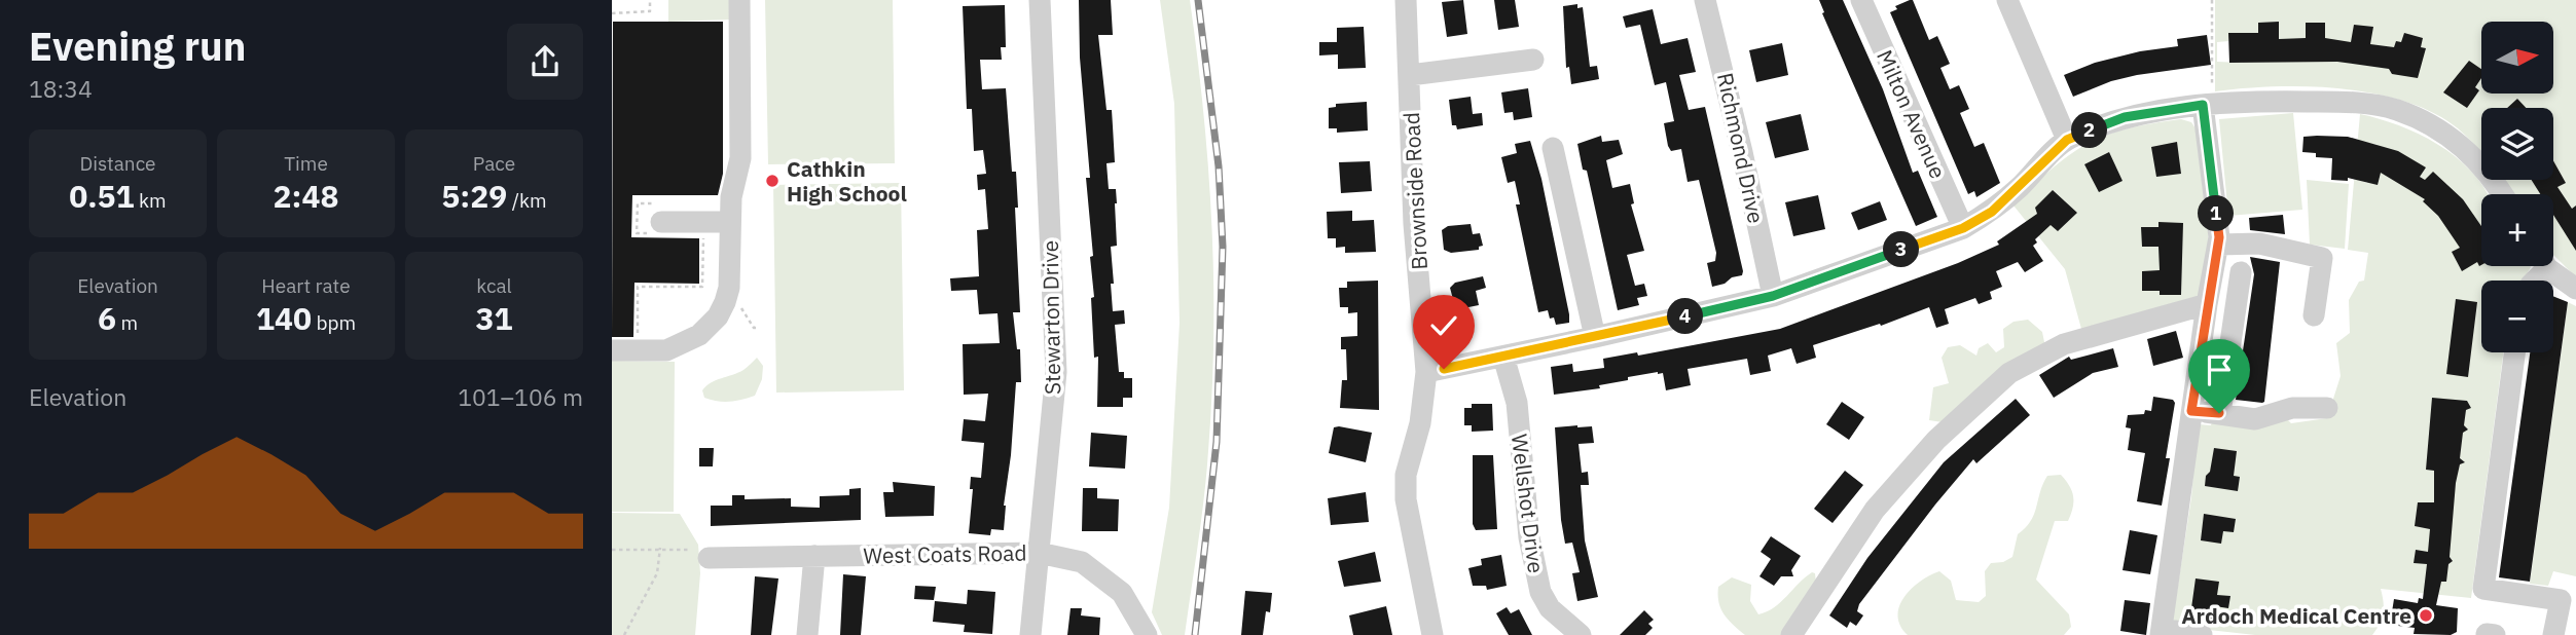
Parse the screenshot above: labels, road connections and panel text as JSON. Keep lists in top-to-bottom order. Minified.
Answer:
{"streets":{"street":["Milton Avenue","Richmond Drive","Brownside Road","Stewarton Drive","Wellshot Drive","West Coats Road"]},"crossings":[["Stewarton Drive","West Coats Road"]],"places":["Cathkin High School","Ardoch Medical Centre"],"north":"right","page":{"heading":["Evening run","18:34"],"map_buttons":["+","−"],"pins":["2","1","3","4"],"stats":[["Distance","0.51 km"],["Time","2:48"],["Pace","5:29 /km"],["Elevation","6 m"],["Heart rate","140 bpm"],["kcal","31"]],"chart":["Elevation","101–106 m"]}}
